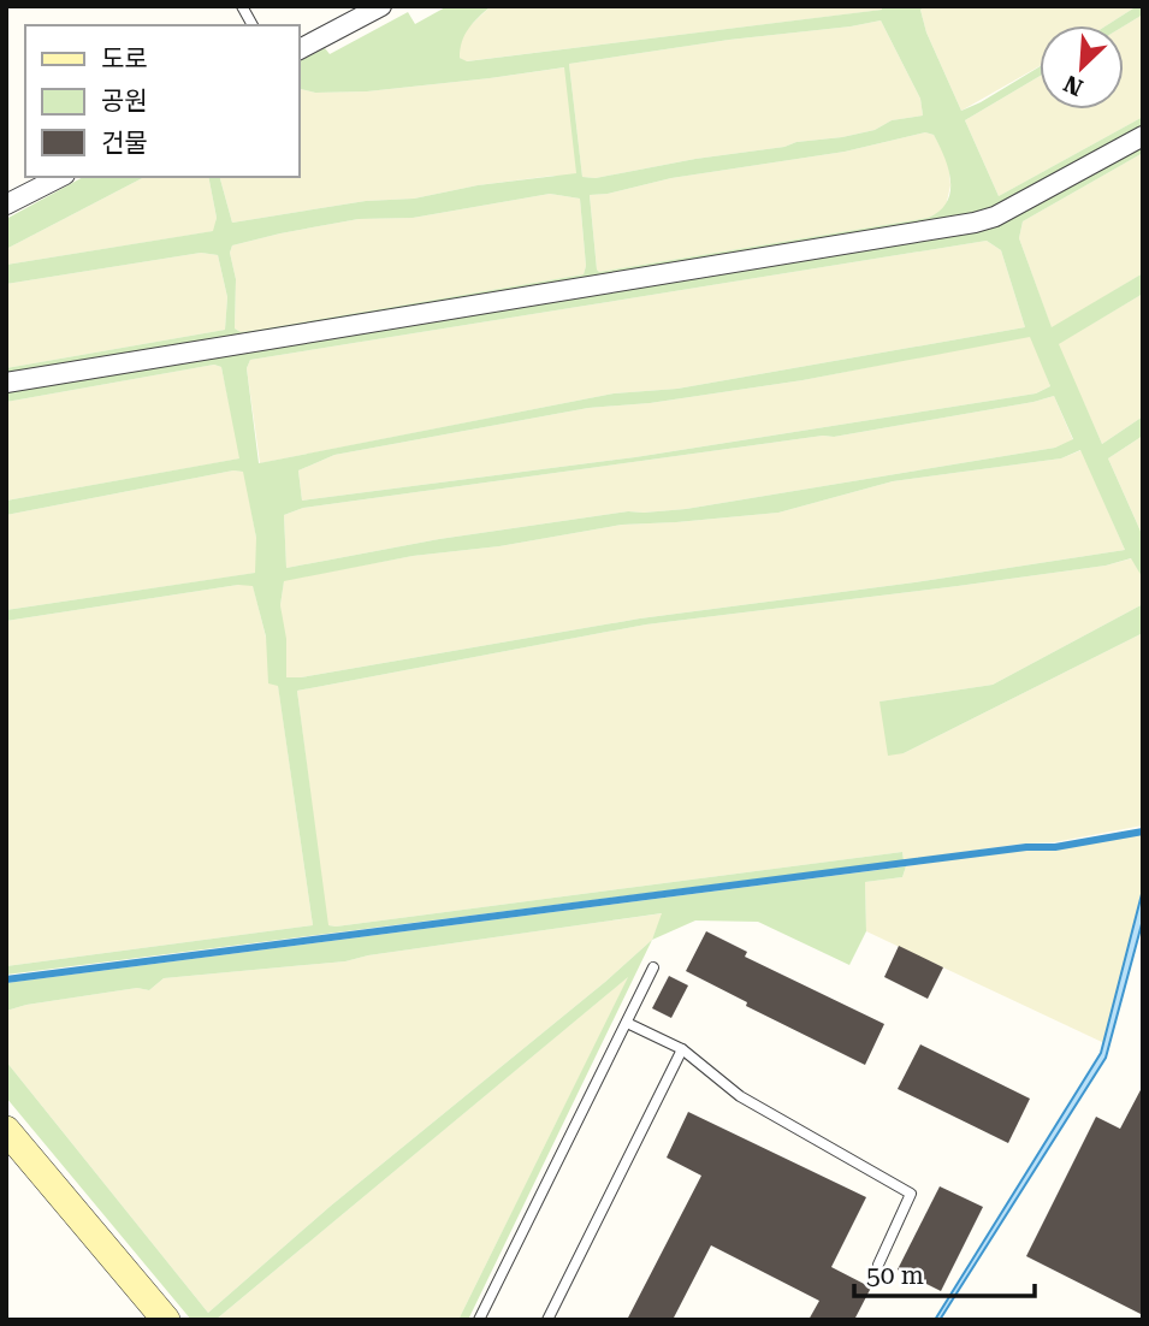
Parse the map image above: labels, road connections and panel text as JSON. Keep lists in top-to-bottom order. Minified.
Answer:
{"legend":["도로","공원","건물"],"scale_bar":"50 m","north":"bottom left"}
